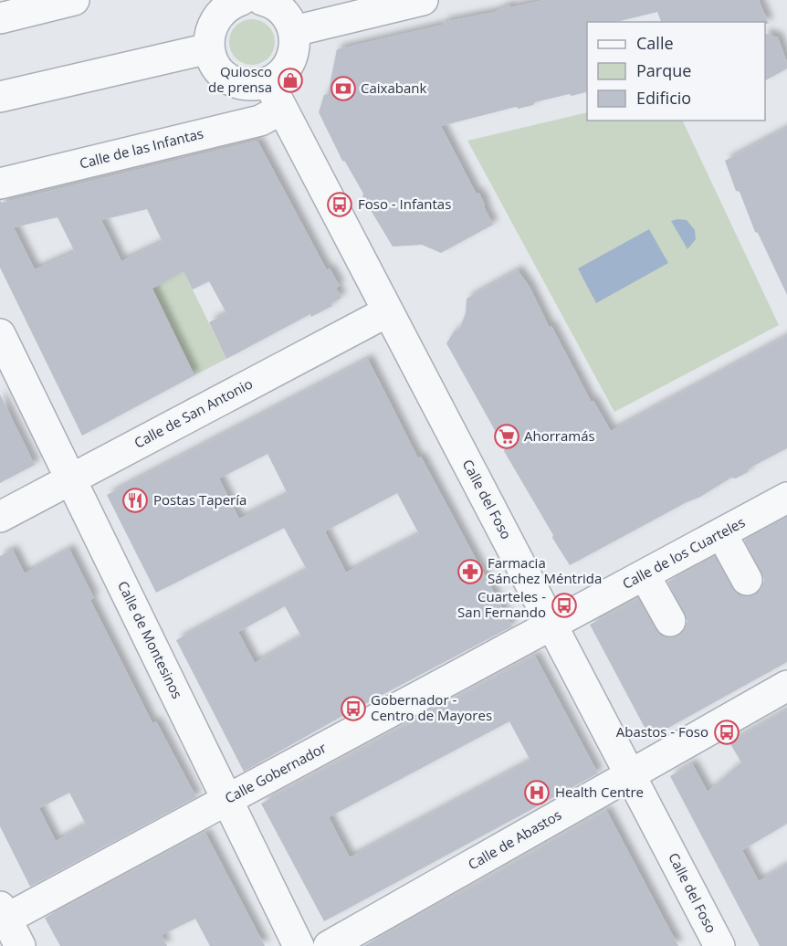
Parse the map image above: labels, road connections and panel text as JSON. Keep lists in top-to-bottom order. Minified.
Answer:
{"streets":{"street":["Calle de las Infantas","Calle de San Antonio","Calle del Foso","Calle de los Cuarteles","Calle de Montesinos","Calle Gobernador","Calle de Abastos"]},"crossings":[["Calle de las Infantas","Calle del Foso"],["Calle de San Antonio","Calle del Foso"],["Calle de San Antonio","Calle de Montesinos"],["Calle del Foso","Calle de los Cuarteles"],["Calle del Foso","Calle Gobernador"],["Calle del Foso","Calle de Abastos"],["Calle de los Cuarteles","Calle Gobernador"],["Calle de Montesinos","Calle Gobernador"]],"places":{"shop":["Quiosco de prensa"],"bank":["Caixabank"],"bus stop":["Foso - Infantas","Cuarteles - San Fernando","Gobernador - Centro de Mayores","Abastos - Foso"],"supermarket":["Ahorramás"],"restaurant":["Postas Tapería"],"pharmacy":["Farmacia Sánchez Méntrida"],"hospital":["Health Centre"]},"legend":["Calle","Parque","Edificio"]}
